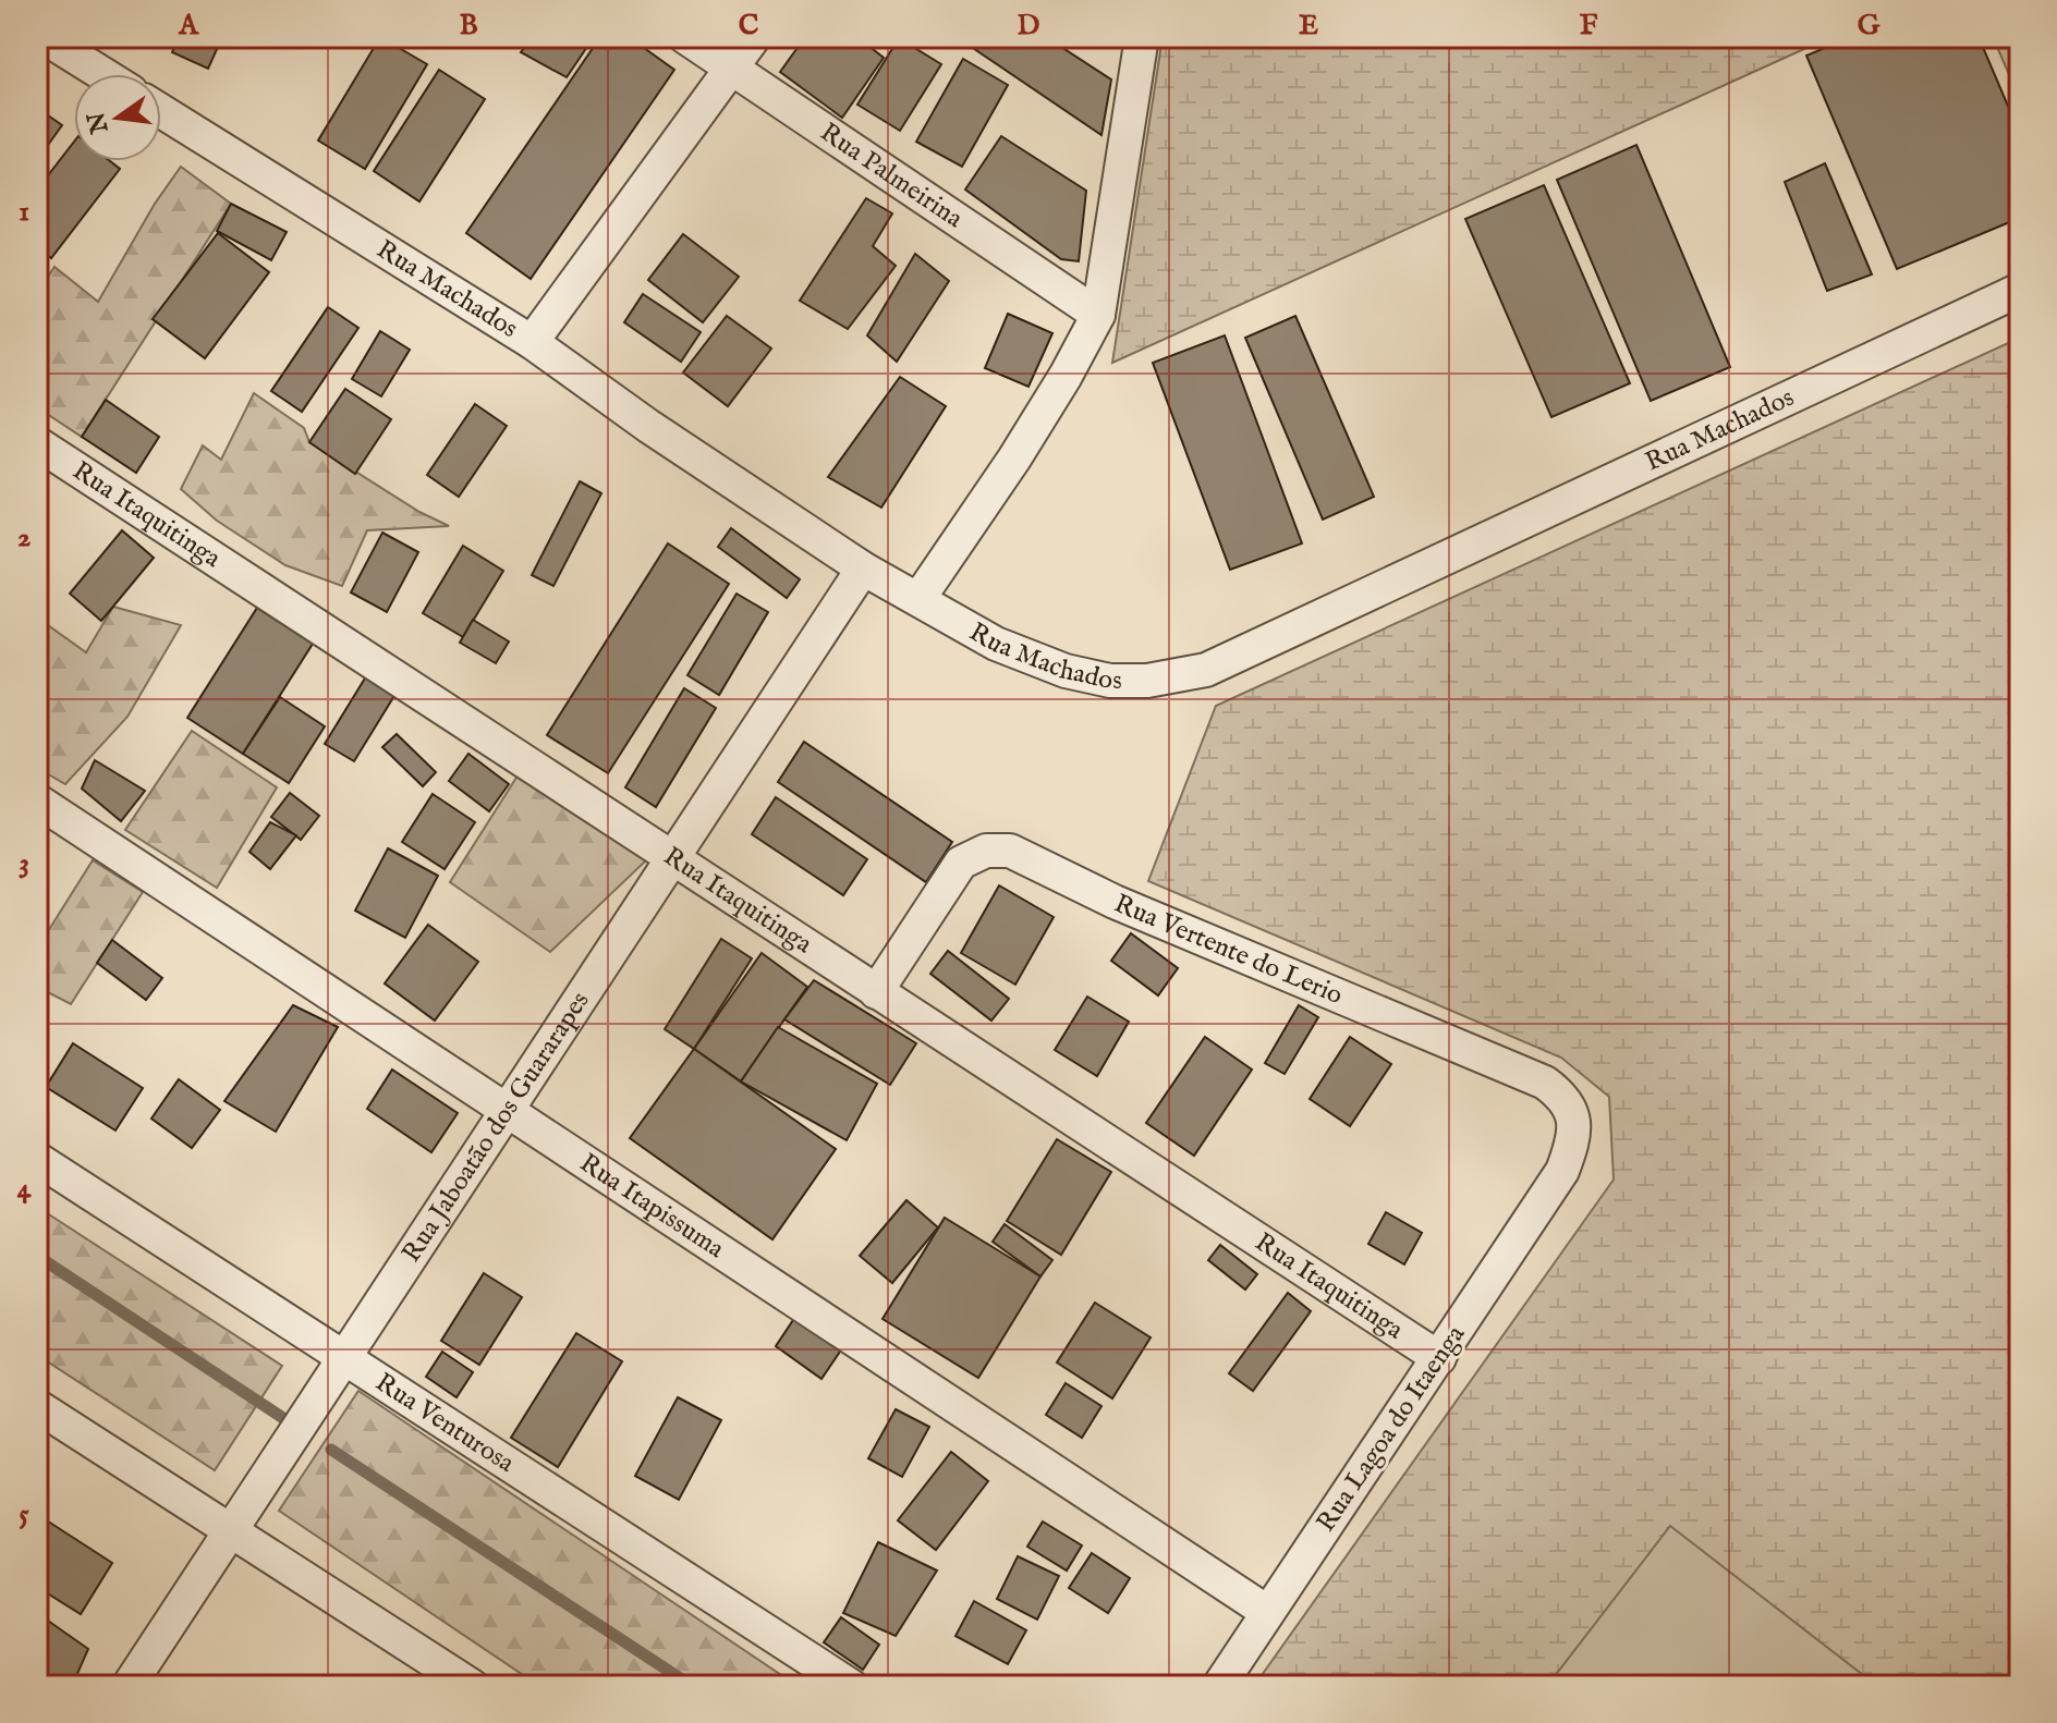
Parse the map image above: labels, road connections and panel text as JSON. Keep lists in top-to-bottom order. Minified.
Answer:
{"streets":{"street":["Rua Palmeirina","Rua Machados","Rua Itaquitinga","Rua Vertente do Lerio","Rua Jaboatão dos Guararapes","Rua Itapissuma","Rua Venturosa","Rua Lagoa do Itaenga"]},"crossings":[["Rua Machados","Rua Jaboatão dos Guararapes"],["Rua Itaquitinga","Rua Vertente do Lerio"],["Rua Itaquitinga","Rua Jaboatão dos Guararapes"],["Rua Itaquitinga","Rua Lagoa do Itaenga"],["Rua Vertente do Lerio","Rua Lagoa do Itaenga"],["Rua Jaboatão dos Guararapes","Rua Itapissuma"],["Rua Jaboatão dos Guararapes","Rua Venturosa"],["Rua Itapissuma","Rua Lagoa do Itaenga"]],"north":"left","grid":{"columns":["A","B","C","D","E","F","G"],"rows":["1","2","3","4","5"]}}
